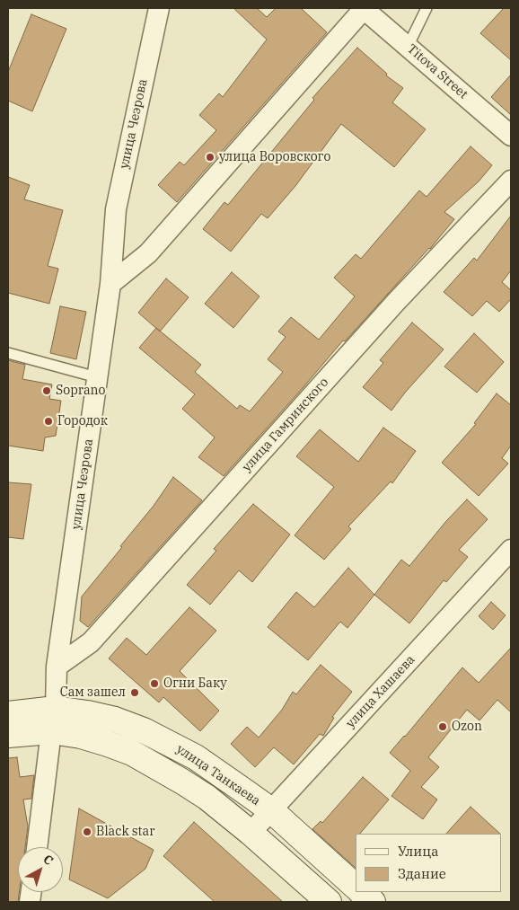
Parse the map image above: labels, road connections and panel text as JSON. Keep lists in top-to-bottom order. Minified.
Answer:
{"streets":{"main road":["улица Танкаева"],"street":["Titova Street","улица Чеэрова","улица Гамринского","улица Хашаева"]},"crossings":[["улица Чеэрова","улица Гамринского"],["улица Чеэрова","улица Танкаева"],["улица Хашаева","улица Танкаева"]],"places":["улица Воровского","Soprano","Городок","Огни Баку","Сам зашел","Ozon","Black star"],"legend":["Улица","Здание"],"north":"top right"}
